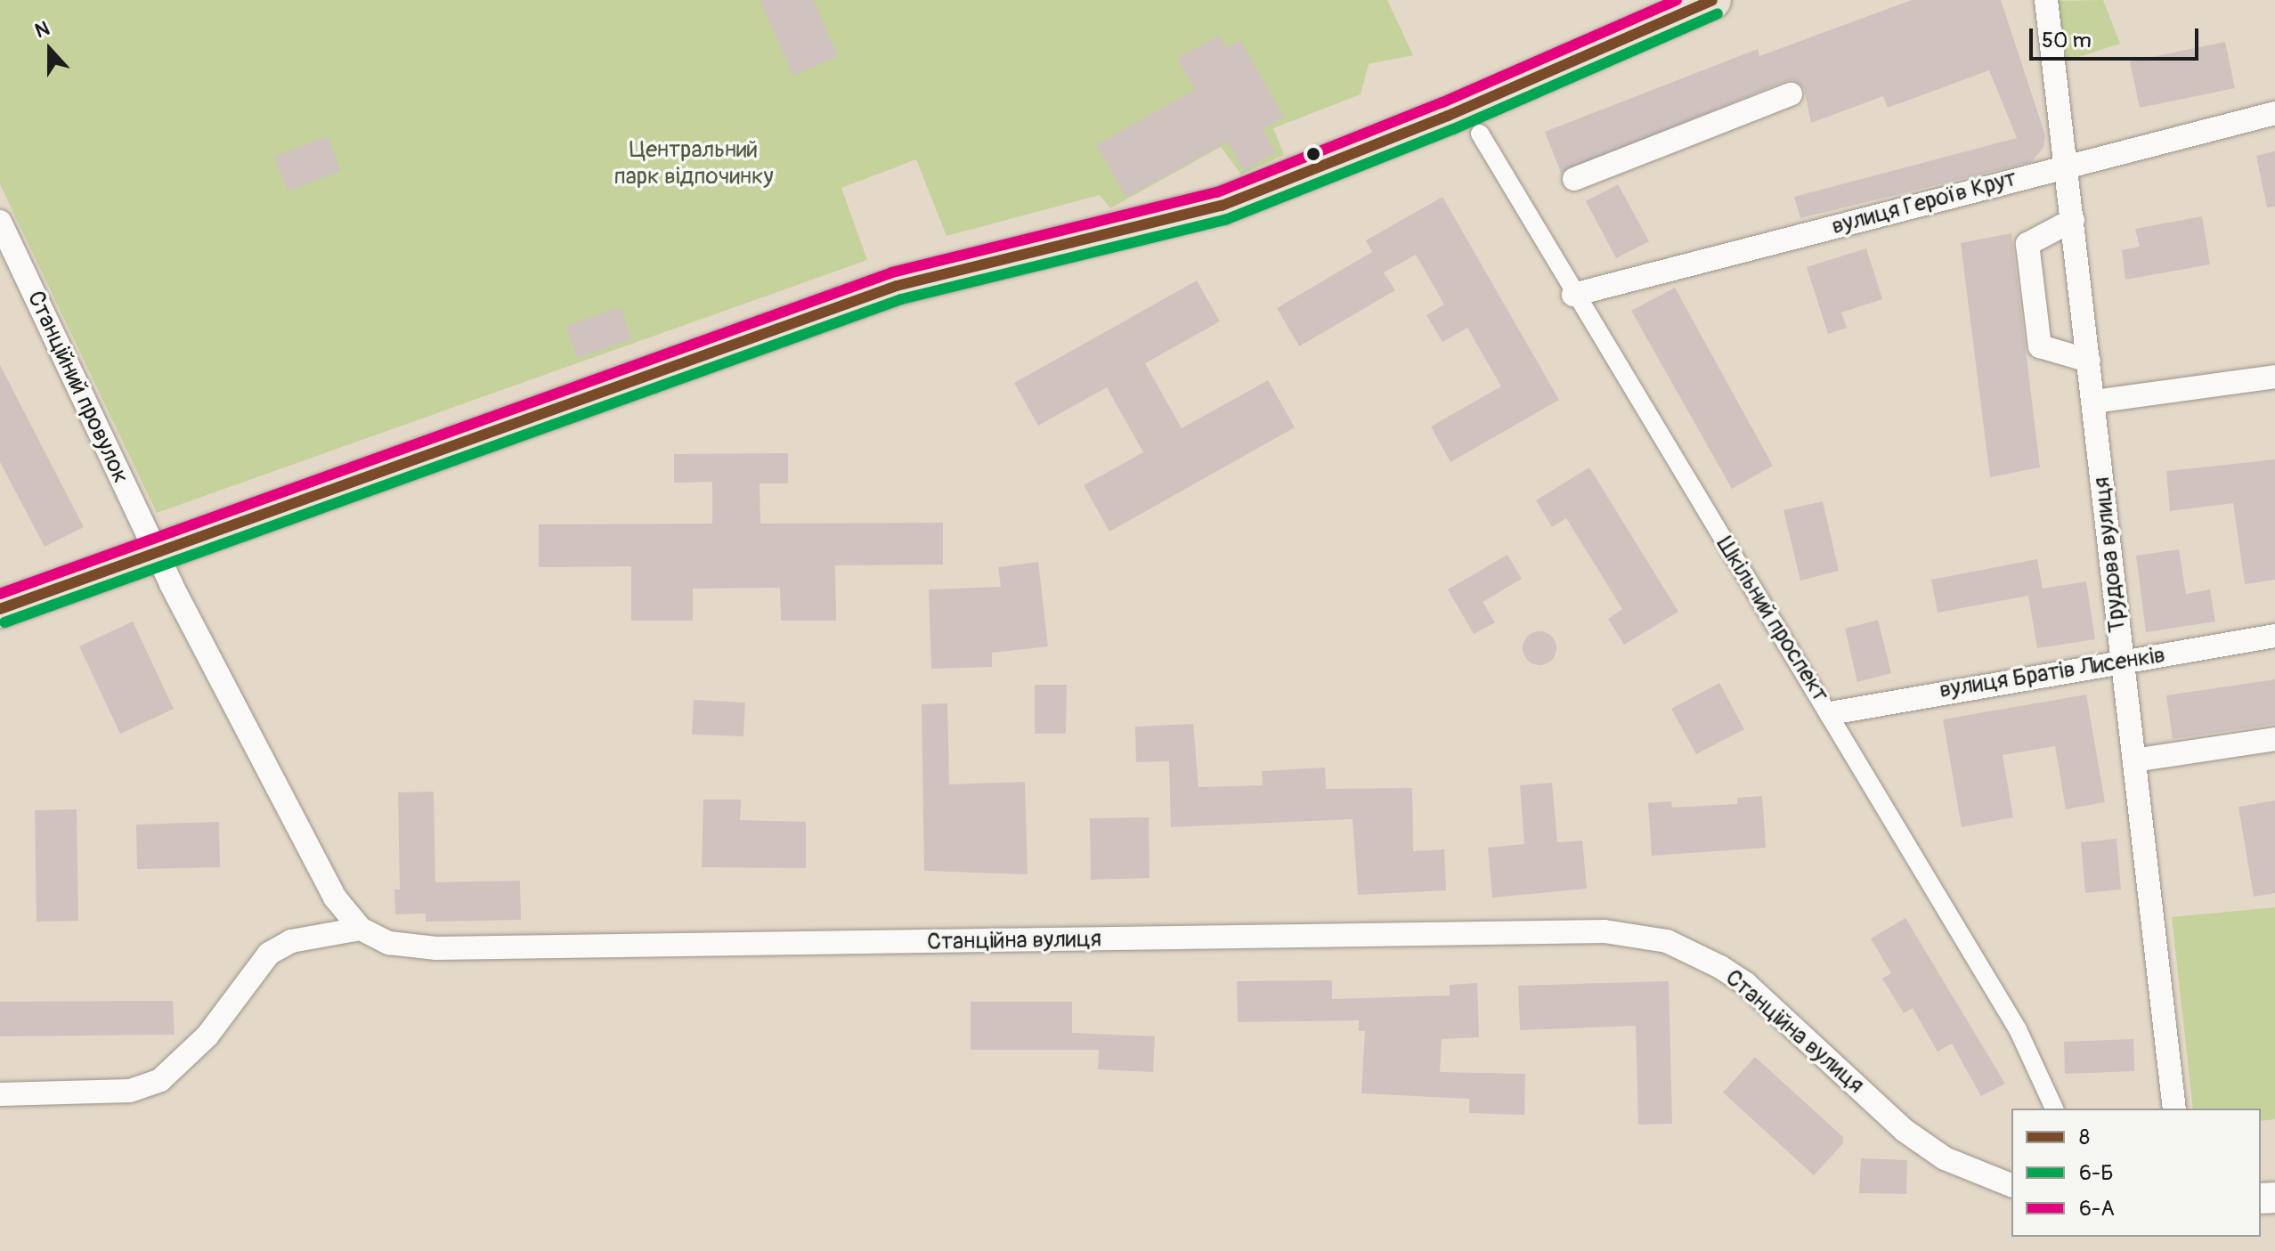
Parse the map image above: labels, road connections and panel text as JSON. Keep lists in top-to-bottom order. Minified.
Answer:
{"streets":{"street":["вулиця Героїв Крут","Станційний провулок","Трудова вулиця","Шкільний проспект","вулиця Братів Лисенків","Станційна вулиця"]},"crossings":[["вулиця Героїв Крут","Трудова вулиця"],["вулиця Героїв Крут","Шкільний проспект"],["Станційний провулок","Станційна вулиця"],["Трудова вулиця","вулиця Братів Лисенків"],["Шкільний проспект","вулиця Братів Лисенків"]],"parks":["Центральний парк відпочинку"],"lines":["transit line 8","transit line 6-А","transit line 6-Б"],"legend":["8","6-Б","6-А"],"scale_bar":"50 m","north":"top"}
